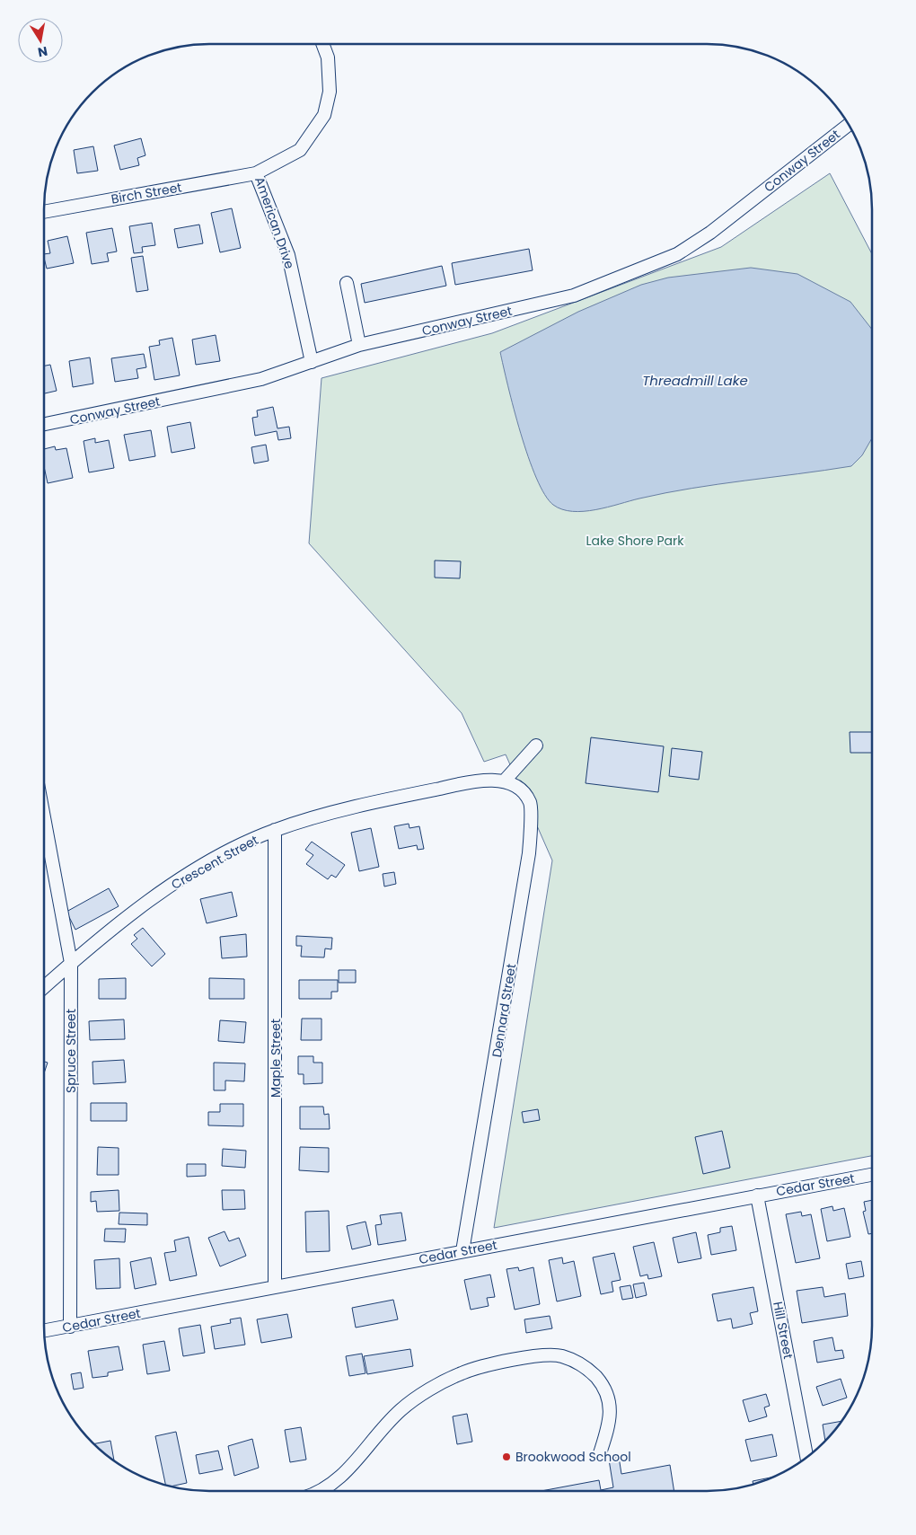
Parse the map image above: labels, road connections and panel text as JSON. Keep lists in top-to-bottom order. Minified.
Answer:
{"streets":{"street":["Conway Street","Birch Street","American Drive","Crescent Street","Dennard Street","Spruce Street","Maple Street","Cedar Street","Hill Street"]},"crossings":[["Conway Street","American Drive"],["Birch Street","American Drive"],["Crescent Street","Dennard Street"],["Crescent Street","Spruce Street"],["Crescent Street","Maple Street"],["Dennard Street","Cedar Street"],["Spruce Street","Cedar Street"],["Maple Street","Cedar Street"],["Cedar Street","Hill Street"]],"water":["Threadmill Lake"],"parks":["Lake Shore Park"],"places":["Brookwood School"],"north":"bottom"}
